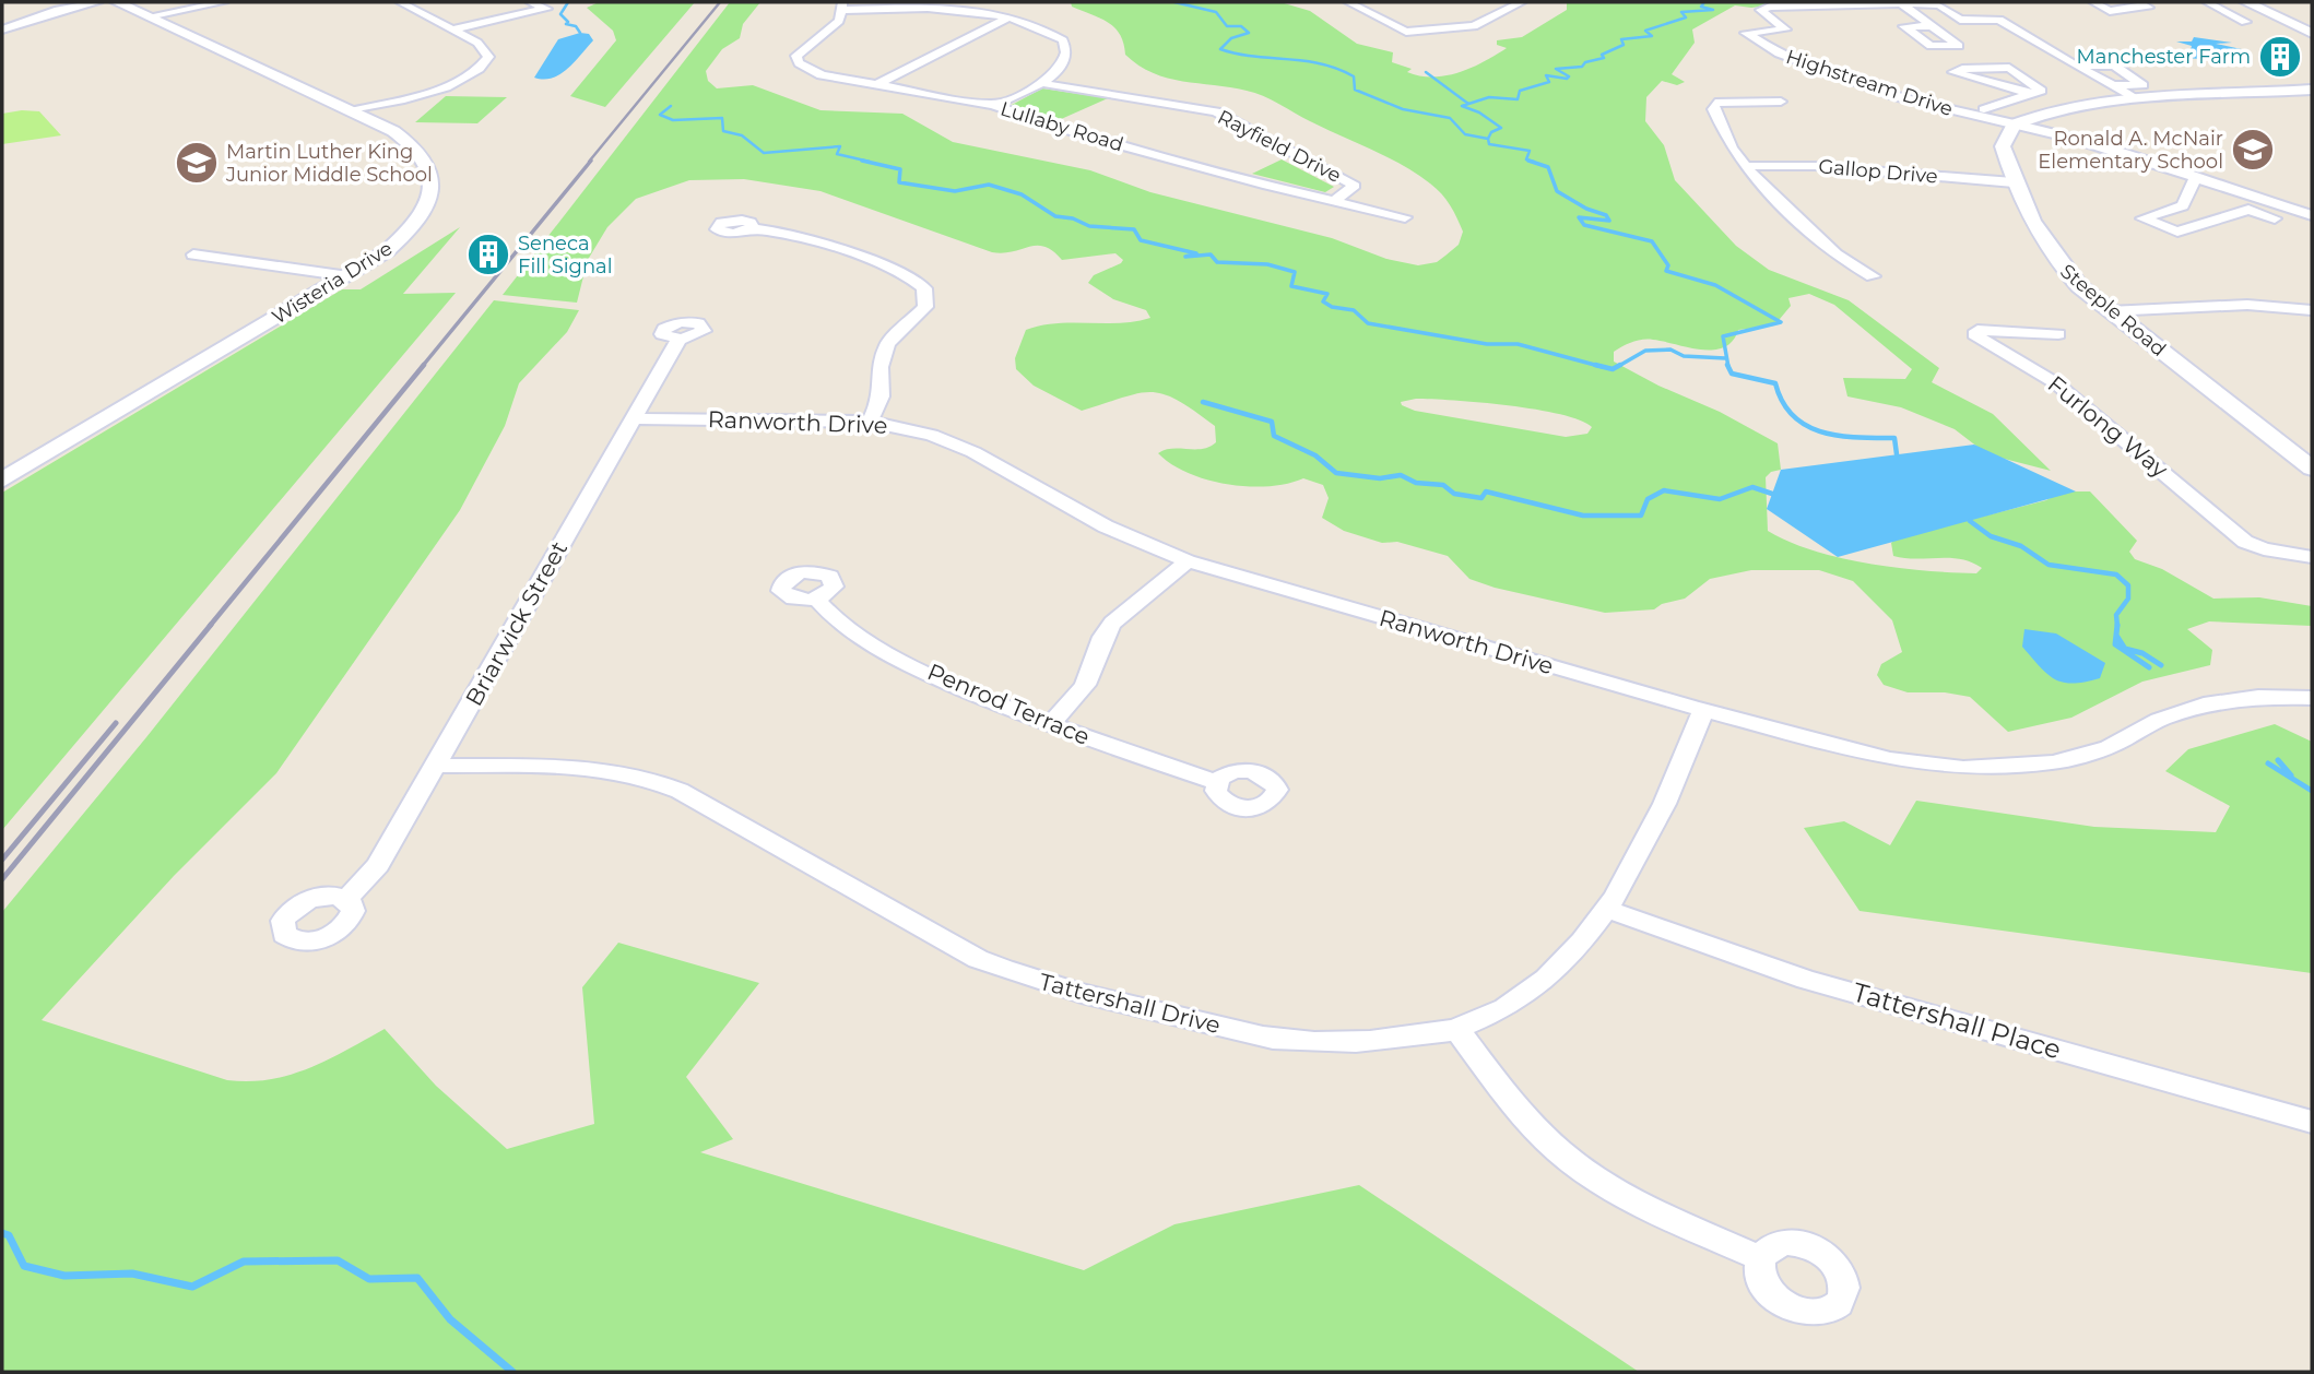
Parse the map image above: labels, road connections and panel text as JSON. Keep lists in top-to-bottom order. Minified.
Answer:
{"streets":{"street":["Highstream Drive","Lullaby Road","Rayfield Drive","Gallop Drive","Wisteria Drive","Steeple Road","Ranworth Drive","Furlong Way","Briarwick Street","Penrod Terrace","Tattershall Drive","Tattershall Place"]},"crossings":[["Highstream Drive","Steeple Road"],["Lullaby Road","Rayfield Drive"],["Gallop Drive","Steeple Road"],["Ranworth Drive","Briarwick Street"],["Ranworth Drive","Tattershall Drive"],["Briarwick Street","Tattershall Drive"],["Tattershall Drive","Tattershall Place"]],"places":{"building":["Manchester Farm","Seneca Fill Signal"],"school or university":["Ronald A. McNair Elementary School","Martin Luther King Junior Middle School"]}}
